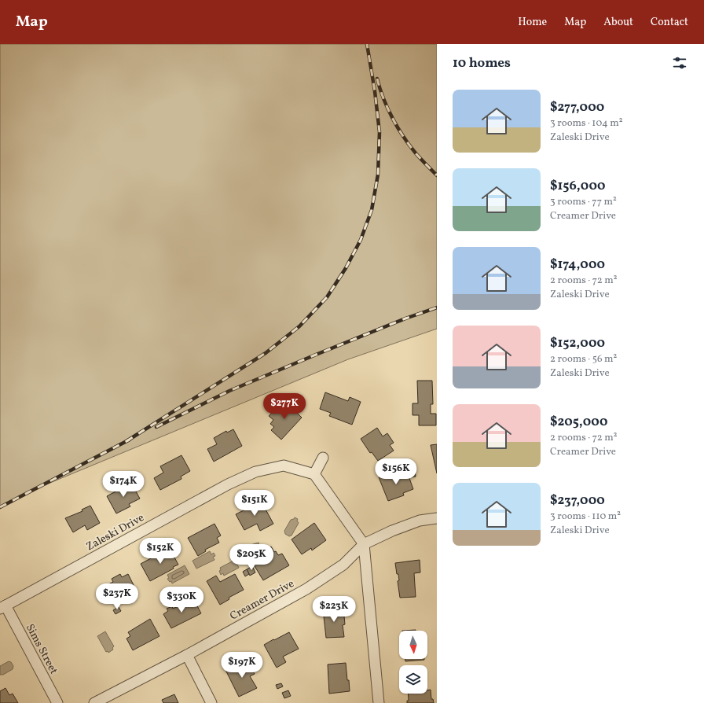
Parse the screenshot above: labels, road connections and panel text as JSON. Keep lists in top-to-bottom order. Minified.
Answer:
{"streets":{"street":["Zaleski Drive","Creamer Drive","Sims Street"]},"crossings":[["Zaleski Drive","Sims Street"]],"north":"bottom","page":{"header":"Map","nav":["Home","Map","About","Contact"],"heading":"10 homes","list":[{"name":"$277,000","note":"3 rooms · 104 m² · Zaleski Drive"},{"name":"$156,000","note":"3 rooms · 77 m² · Creamer Drive"},{"name":"$174,000","note":"2 rooms · 72 m² · Zaleski Drive"},{"name":"$152,000","note":"2 rooms · 56 m² · Zaleski Drive"},{"name":"$205,000","note":"2 rooms · 72 m² · Creamer Drive"},{"name":"$237,000","note":"3 rooms · 110 m² · Zaleski Drive"}],"price":["$277K","$156K","$174K","$151K","$152K","$205K","$237K","$330K","$223K","$197K"]}}
